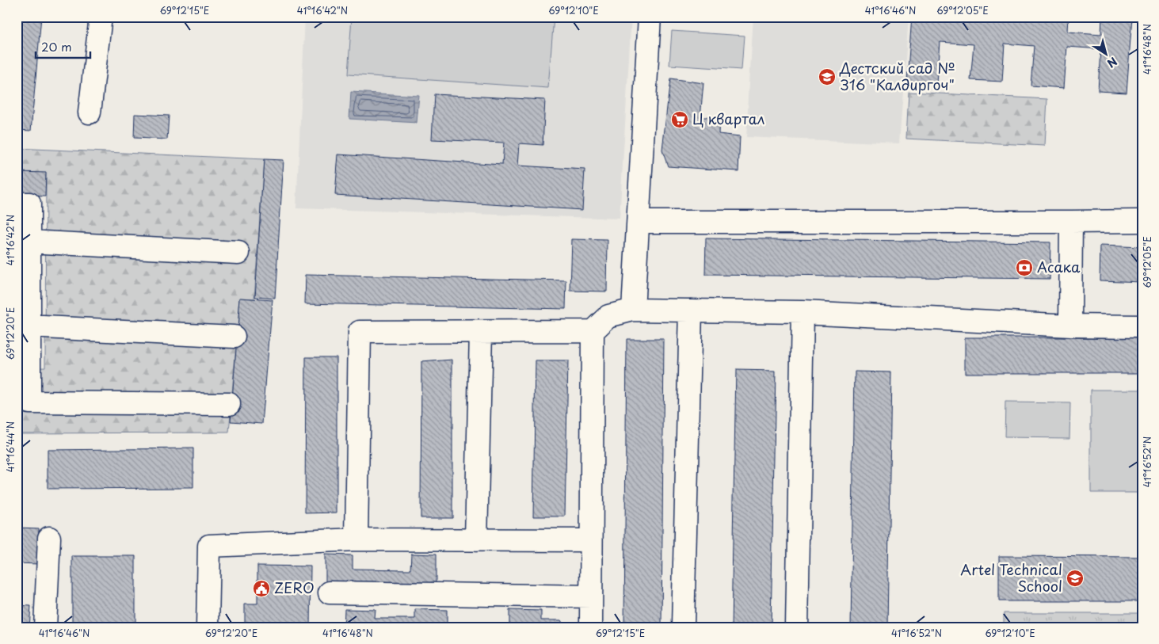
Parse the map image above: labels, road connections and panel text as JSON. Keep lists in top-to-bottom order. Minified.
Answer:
{"places":{"school or university":["Дестский сад № 316 \"Калдиргоч\"","Artel Technical School"],"supermarket":["Ц квартал"],"bank":["Асака"],"public building":["ZERO"]},"scale_bar":"20 m","north":"bottom right","coordinates":["69°12'15\"E","41°16'42\"N","69°12'10\"E","41°16'46\"N","69°12'05\"E","41°16'48\"N","69°12'20\"E","41°16'44\"N","41°16'52\"N"]}
